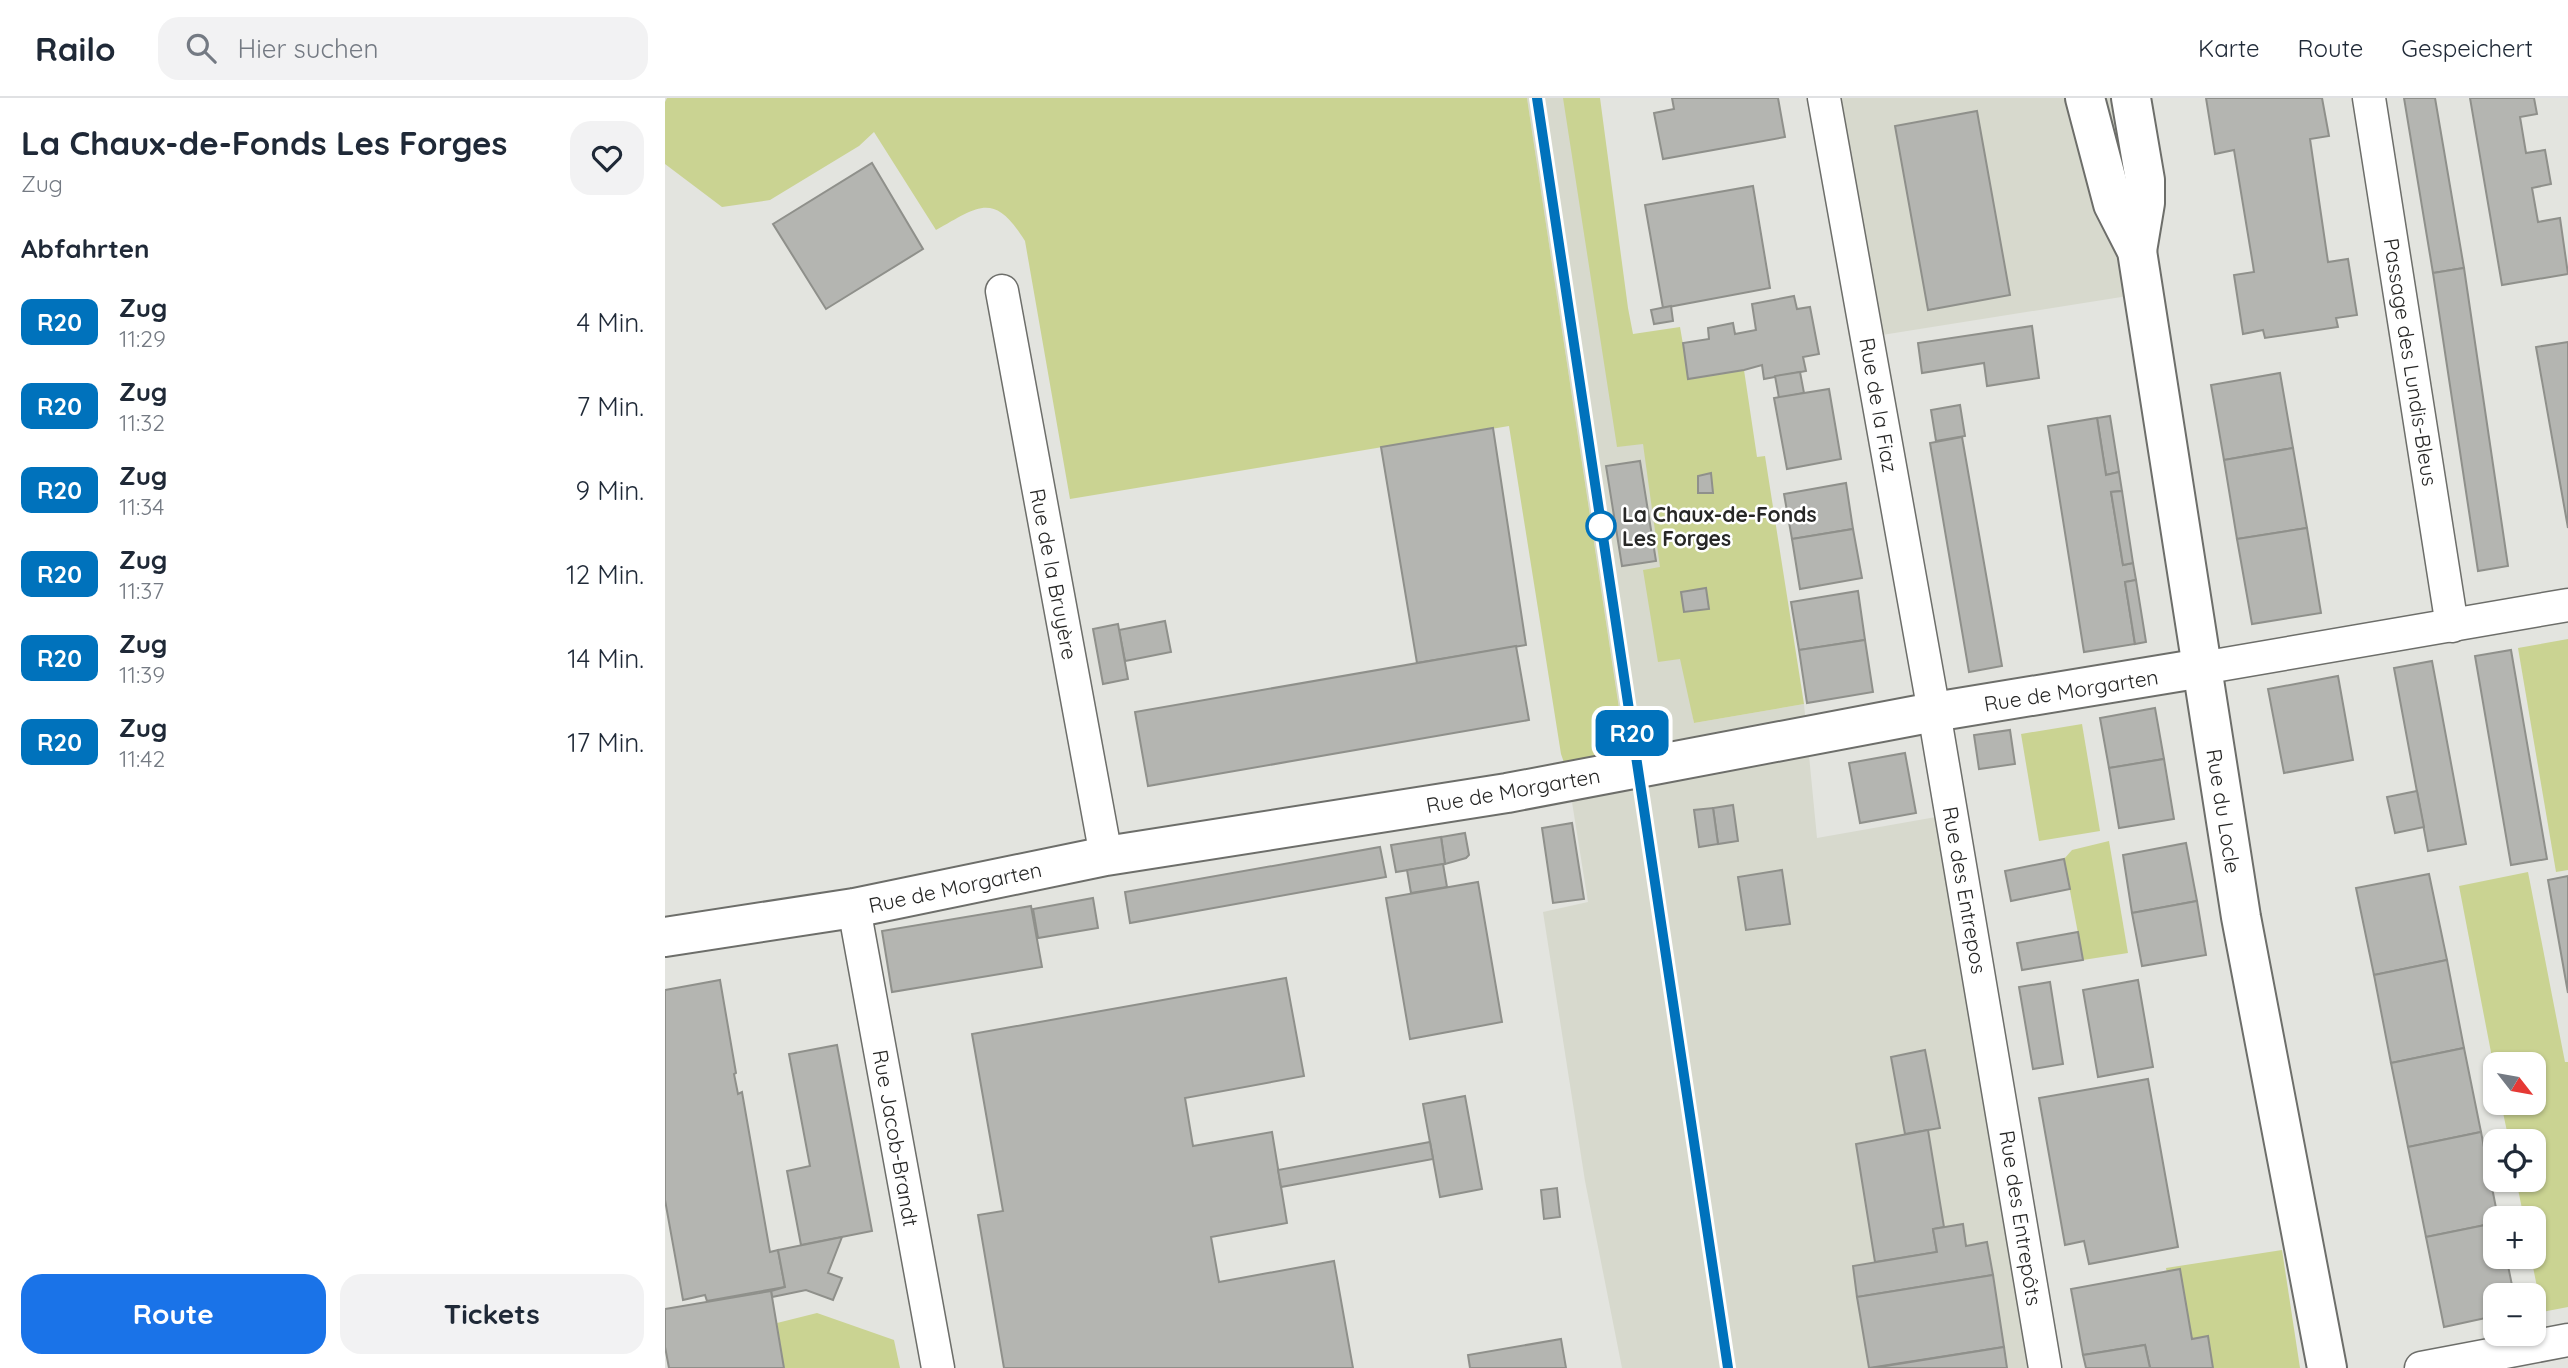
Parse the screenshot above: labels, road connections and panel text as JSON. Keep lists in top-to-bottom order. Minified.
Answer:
{"streets":{"main road":["Rue de Morgarten","Rue du Locle"],"street":["Passage des Lundis-Bleus","Rue de la Fiaz","Rue de la Bruyère","Rue des Entrepos","Rue Jacob-Brandt","Rue des Entrepôts"]},"crossings":[["Passage des Lundis-Bleus","Rue de Morgarten"],["Rue de la Fiaz","Rue de Morgarten"],["Rue de la Fiaz","Rue des Entrepos"],["Rue de la Bruyère","Rue de Morgarten"],["Rue de Morgarten","Rue du Locle"],["Rue de Morgarten","Rue des Entrepos"],["Rue de Morgarten","Rue Jacob-Brandt"],["Rue des Entrepos","Rue des Entrepôts"]],"places":["La Chaux-de-Fonds Les Forges"],"north":"bottom right","page":{"header":"Railo","search":"Hier suchen","nav":["Karte","Route","Gespeichert"],"heading":[["La Chaux-de-Fonds Les Forges","Zug"],"Abfahrten"],"on_map":"R20","list":[{"mark":"R20","name":"Zug","note":"11:29","value":"4 Min."},{"mark":"R20","name":"Zug","note":"11:32","value":"7 Min."},{"mark":"R20","name":"Zug","note":"11:34","value":"9 Min."},{"mark":"R20","name":"Zug","note":"11:37","value":"12 Min."},{"mark":"R20","name":"Zug","note":"11:39","value":"14 Min."},{"mark":"R20","name":"Zug","note":"11:42","value":"17 Min."}],"map_buttons":["+","−"],"buttons":["Route","Tickets"]}}
